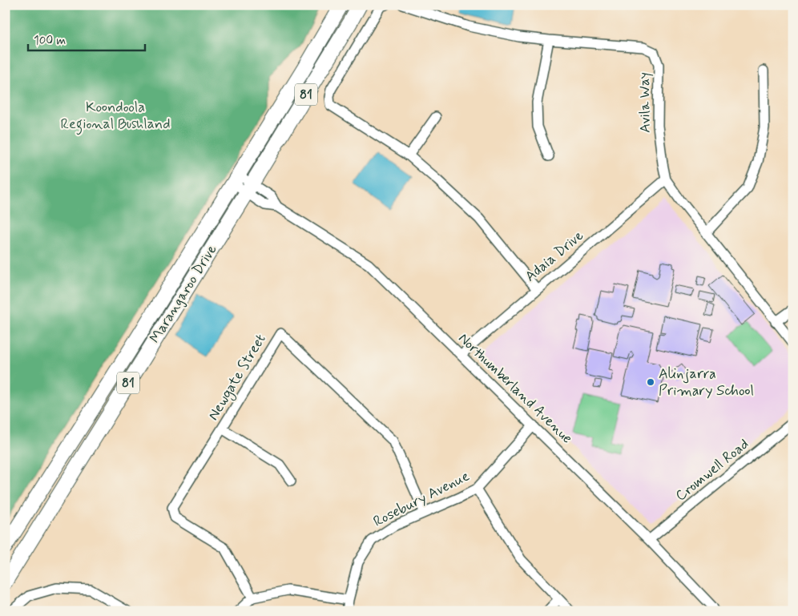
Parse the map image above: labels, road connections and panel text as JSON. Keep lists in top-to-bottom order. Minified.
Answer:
{"streets":{"main road":["81","Marangaroo Drive"],"street":["Avila Way","Adaia Drive","Newgate Street","Northumberland Avenue","Cromwell Road","Rosebury Avenue"]},"crossings":[["Avila Way","Adaia Drive"],["Adaia Drive","Northumberland Avenue"],["Marangaroo Drive","Northumberland Avenue"],["Newgate Street","Rosebury Avenue"],["Northumberland Avenue","Cromwell Road"],["Northumberland Avenue","Rosebury Avenue"]],"parks":["Koondoola Regional Bushland"],"places":["Alinjarra Primary School"],"scale_bar":"100 m"}
